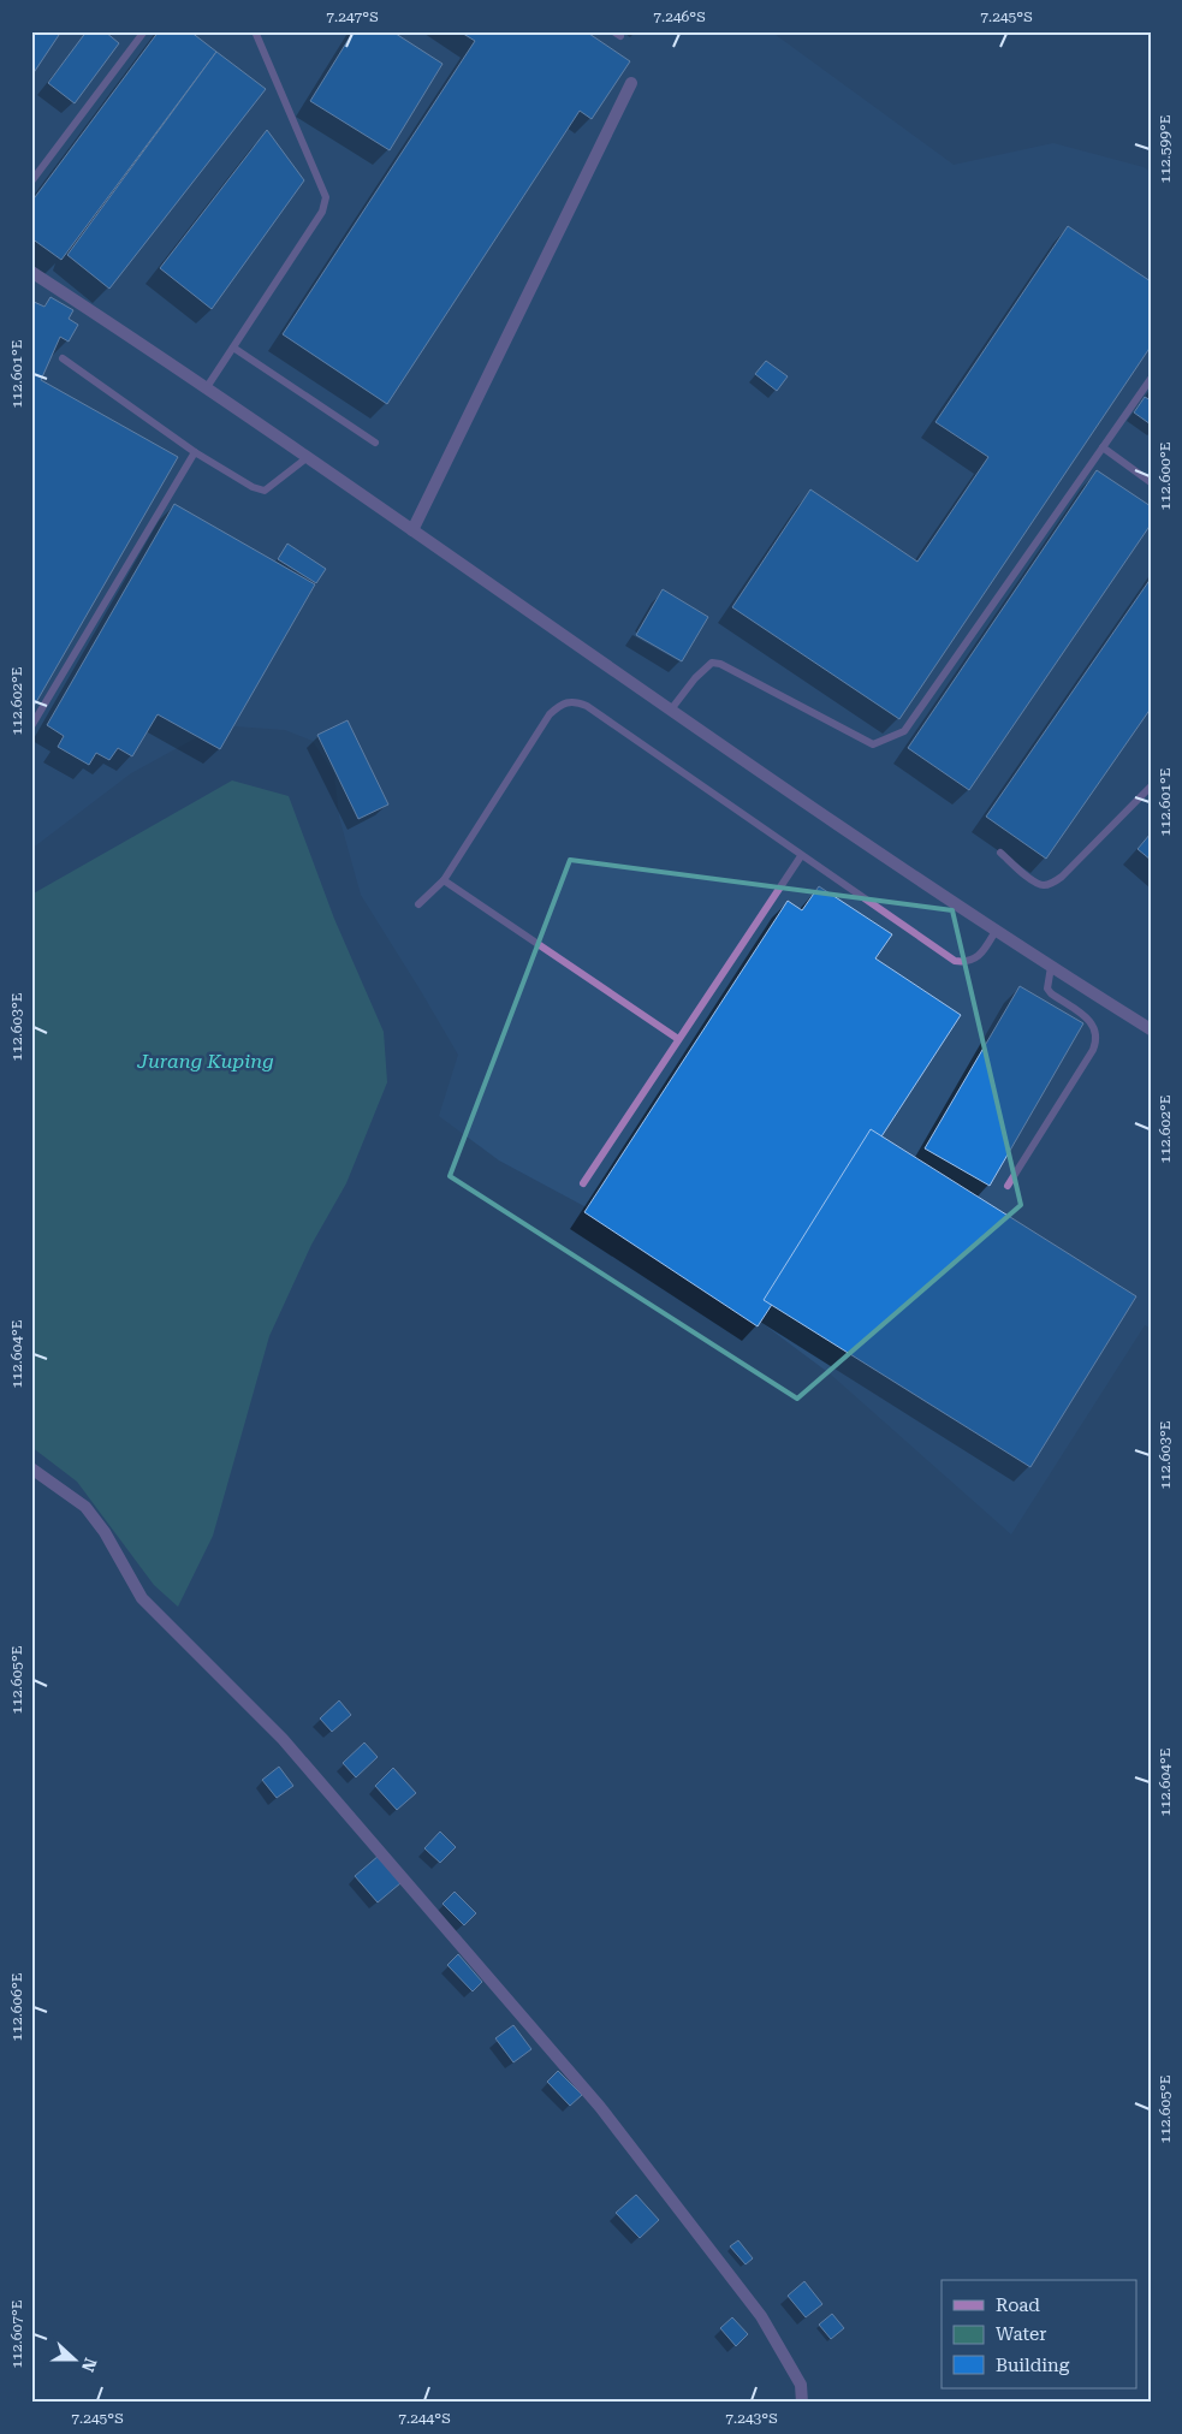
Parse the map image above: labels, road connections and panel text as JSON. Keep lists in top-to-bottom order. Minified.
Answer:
{"water":["Jurang Kuping"],"legend":["Road","Water","Building"],"north":"right","coordinates":["7.247°S","7.246°S","7.245°S","112.599°E","112.601°E","112.600°E","112.602°E","112.603°E","112.604°E","112.605°E","112.606°E","112.607°E","7.244°S","7.243°S"]}
